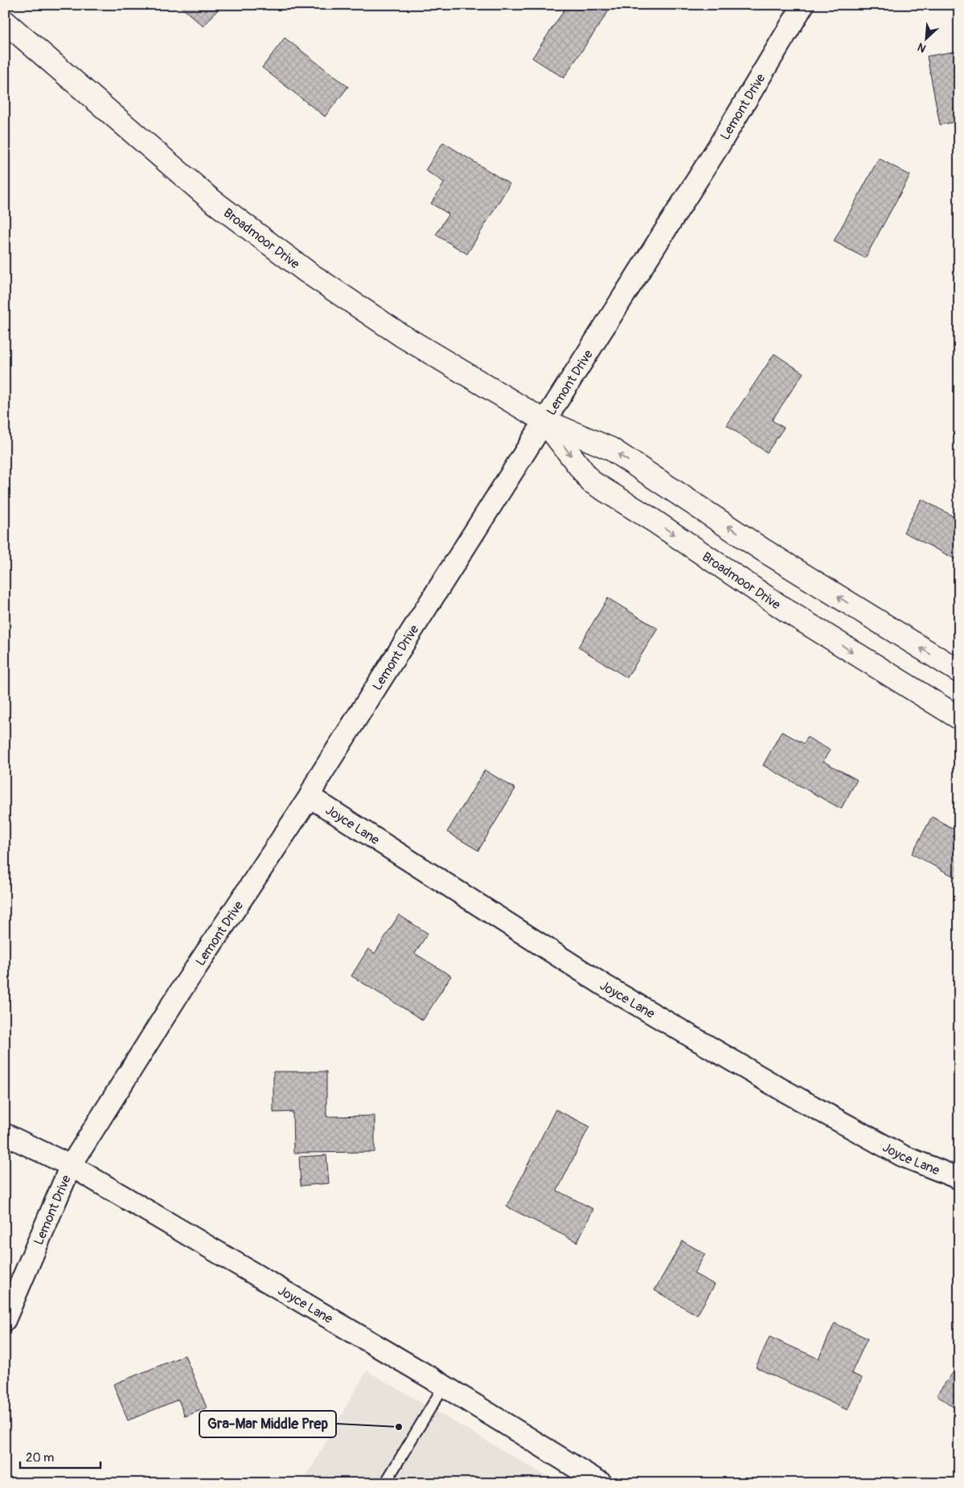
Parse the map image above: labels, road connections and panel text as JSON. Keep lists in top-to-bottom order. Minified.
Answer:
{"streets":{"main road":["Broadmoor Drive"],"street":["Lemont Drive","Joyce Lane"]},"crossings":[["Lemont Drive","Broadmoor Drive"],["Lemont Drive","Joyce Lane"]],"places":["Gra-Mar Middle Prep"],"scale_bar":"20 m","north":"bottom left"}
